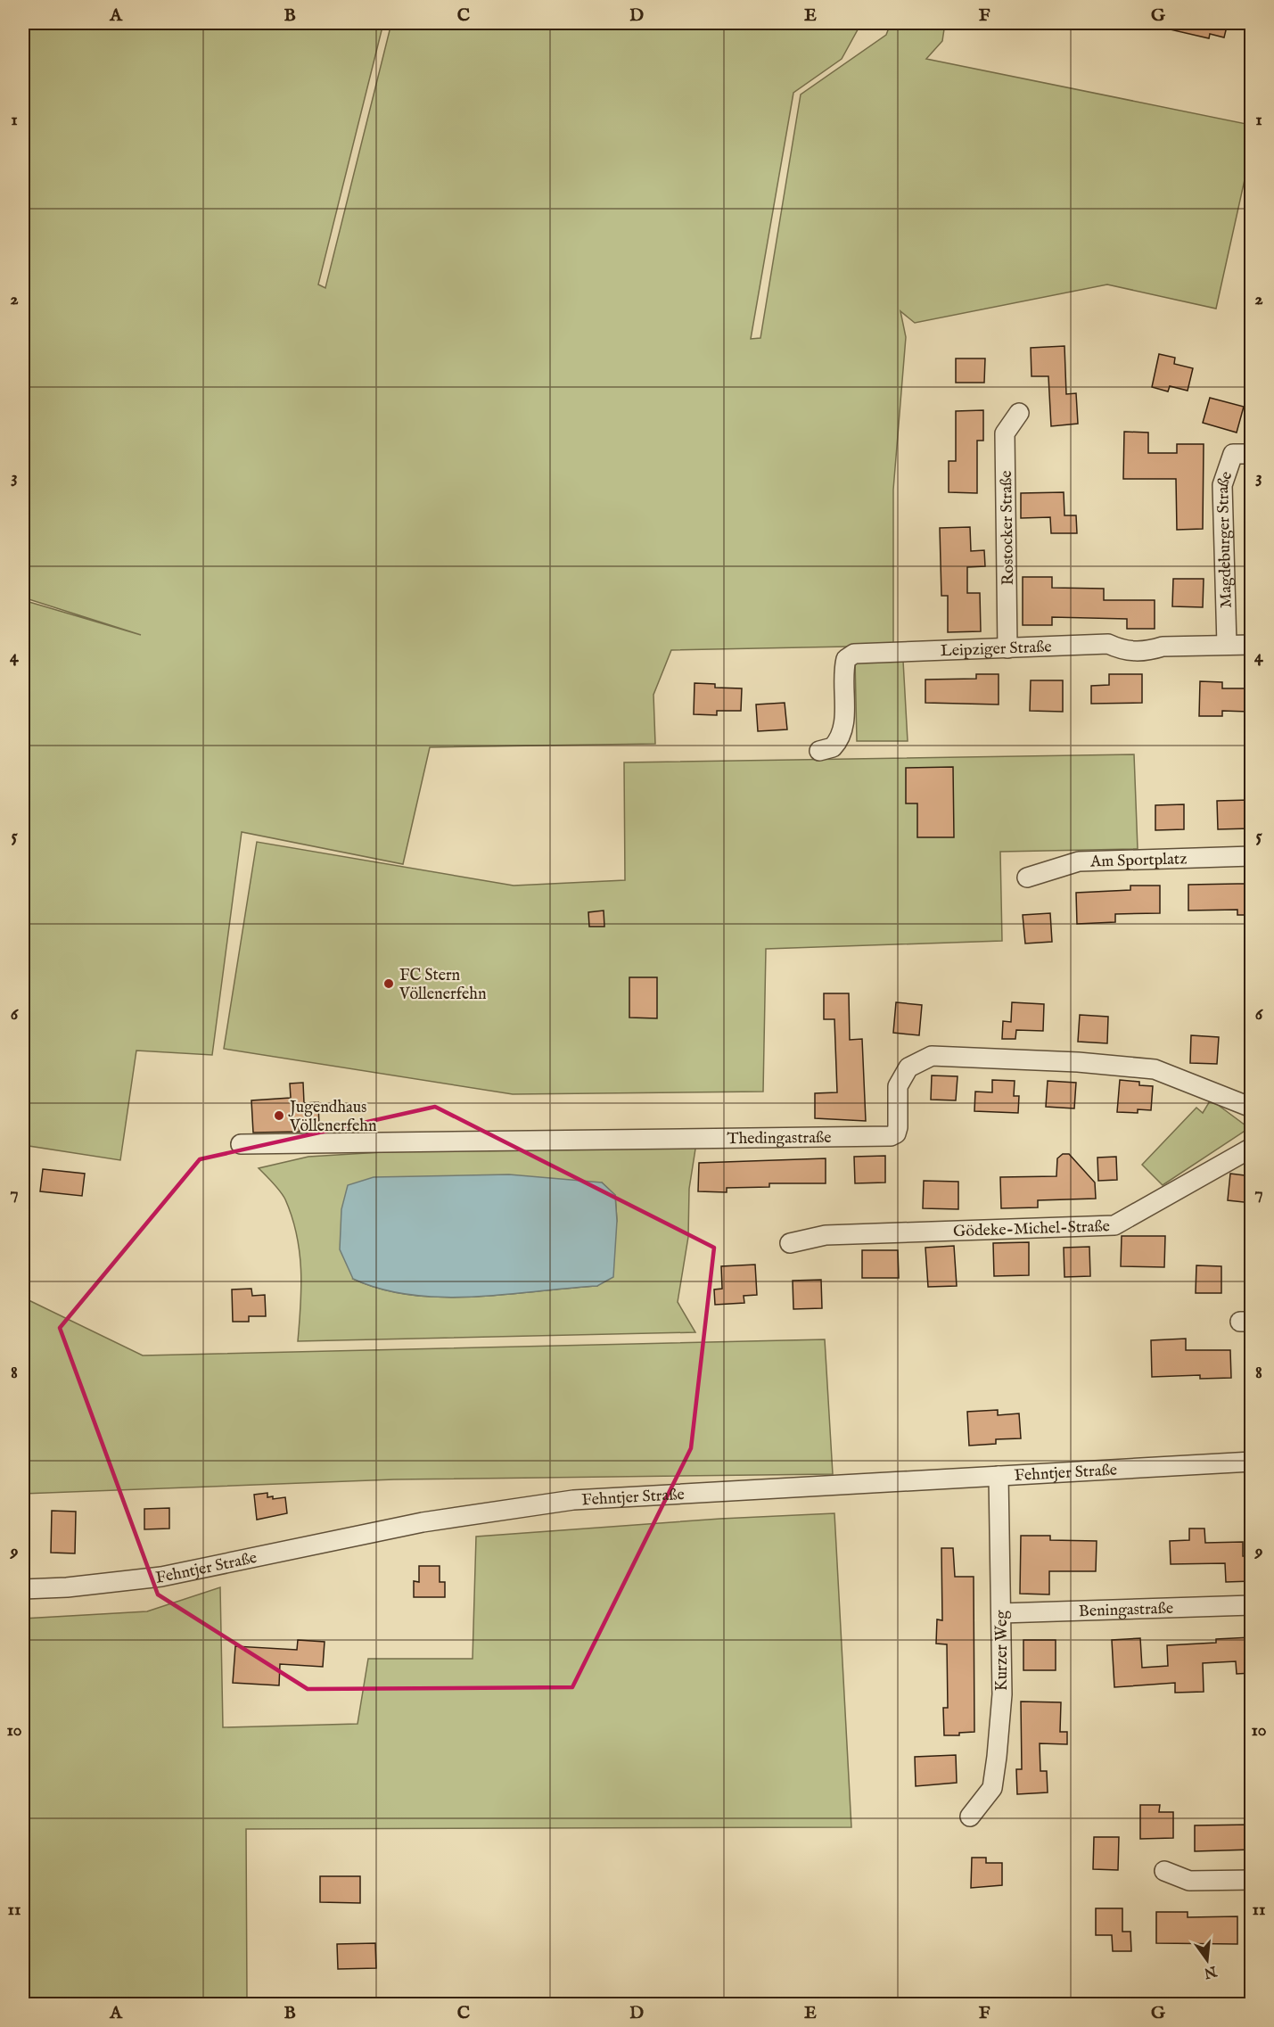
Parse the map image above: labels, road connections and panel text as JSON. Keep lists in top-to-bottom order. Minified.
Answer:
{"streets":{"street":["Rostocker Straße","Magdeburger Straße","Leipziger Straße","Am Sportplatz","Thedingastraße","Gödeke-Michel-Straße","Fehntjer Straße","Beningastraße","Kurzer Weg"]},"crossings":[["Rostocker Straße","Leipziger Straße"],["Magdeburger Straße","Leipziger Straße"],["Fehntjer Straße","Kurzer Weg"],["Beningastraße","Kurzer Weg"]],"places":["FC Stern Völlenerfehn","Jugendhaus Völlenerfehn"],"north":"bottom","grid":{"columns":["A","B","C","D","E","F","G"],"rows":["1","2","3","4","5","6","7","8","9","10","11"]}}
